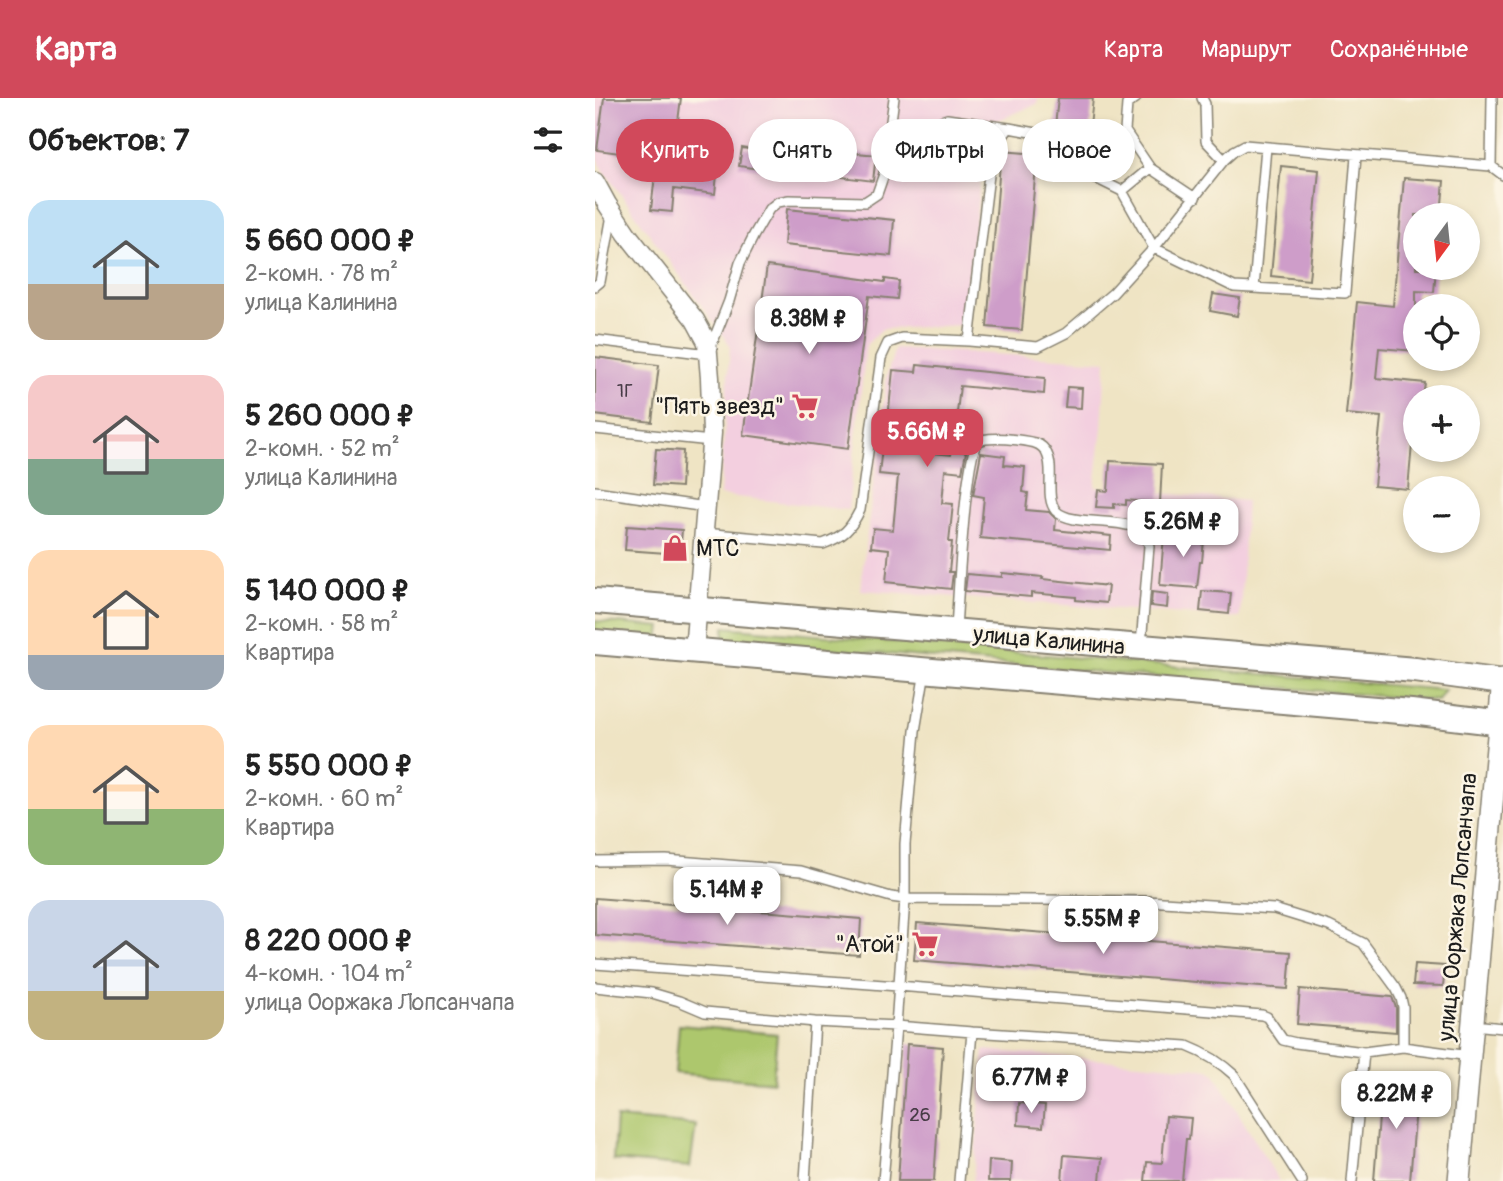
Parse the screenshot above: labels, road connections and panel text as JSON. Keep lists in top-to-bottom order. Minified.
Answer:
{"streets":{"main road":["улица Калинина"],"street":["улица Ооржака Лопсанчапа"]},"crossings":[["улица Калинина","улица Ооржака Лопсанчапа"]],"places":{"supermarket":["\"Пять звезд\"","\"Атой\""],"shop":["МТС"]},"house_numbers":["1Г","26"],"north":"bottom","page":{"header":"Карта","nav":["Карта","Маршрут","Сохранённые"],"heading":"Объектов: 7","chip":["Купить","Снять","Фильтры","Новое"],"list":[{"name":"5 660 000 ₽","note":"2-комн. · 78 m² · улица Калинина"},{"name":"5 260 000 ₽","note":"2-комн. · 52 m² · улица Калинина"},{"name":"5 140 000 ₽","note":"2-комн. · 58 m² · Квартира"},{"name":"5 550 000 ₽","note":"2-комн. · 60 m² · Квартира"},{"name":"8 220 000 ₽","note":"4-комн. · 104 m² · улица Ооржака Лопсанчапа"}],"map_buttons":["+","−"],"price":["8.38M ₽","5.66M ₽","5.26M ₽","5.14M ₽","5.55M ₽","6.77M ₽","8.22M ₽"]}}
